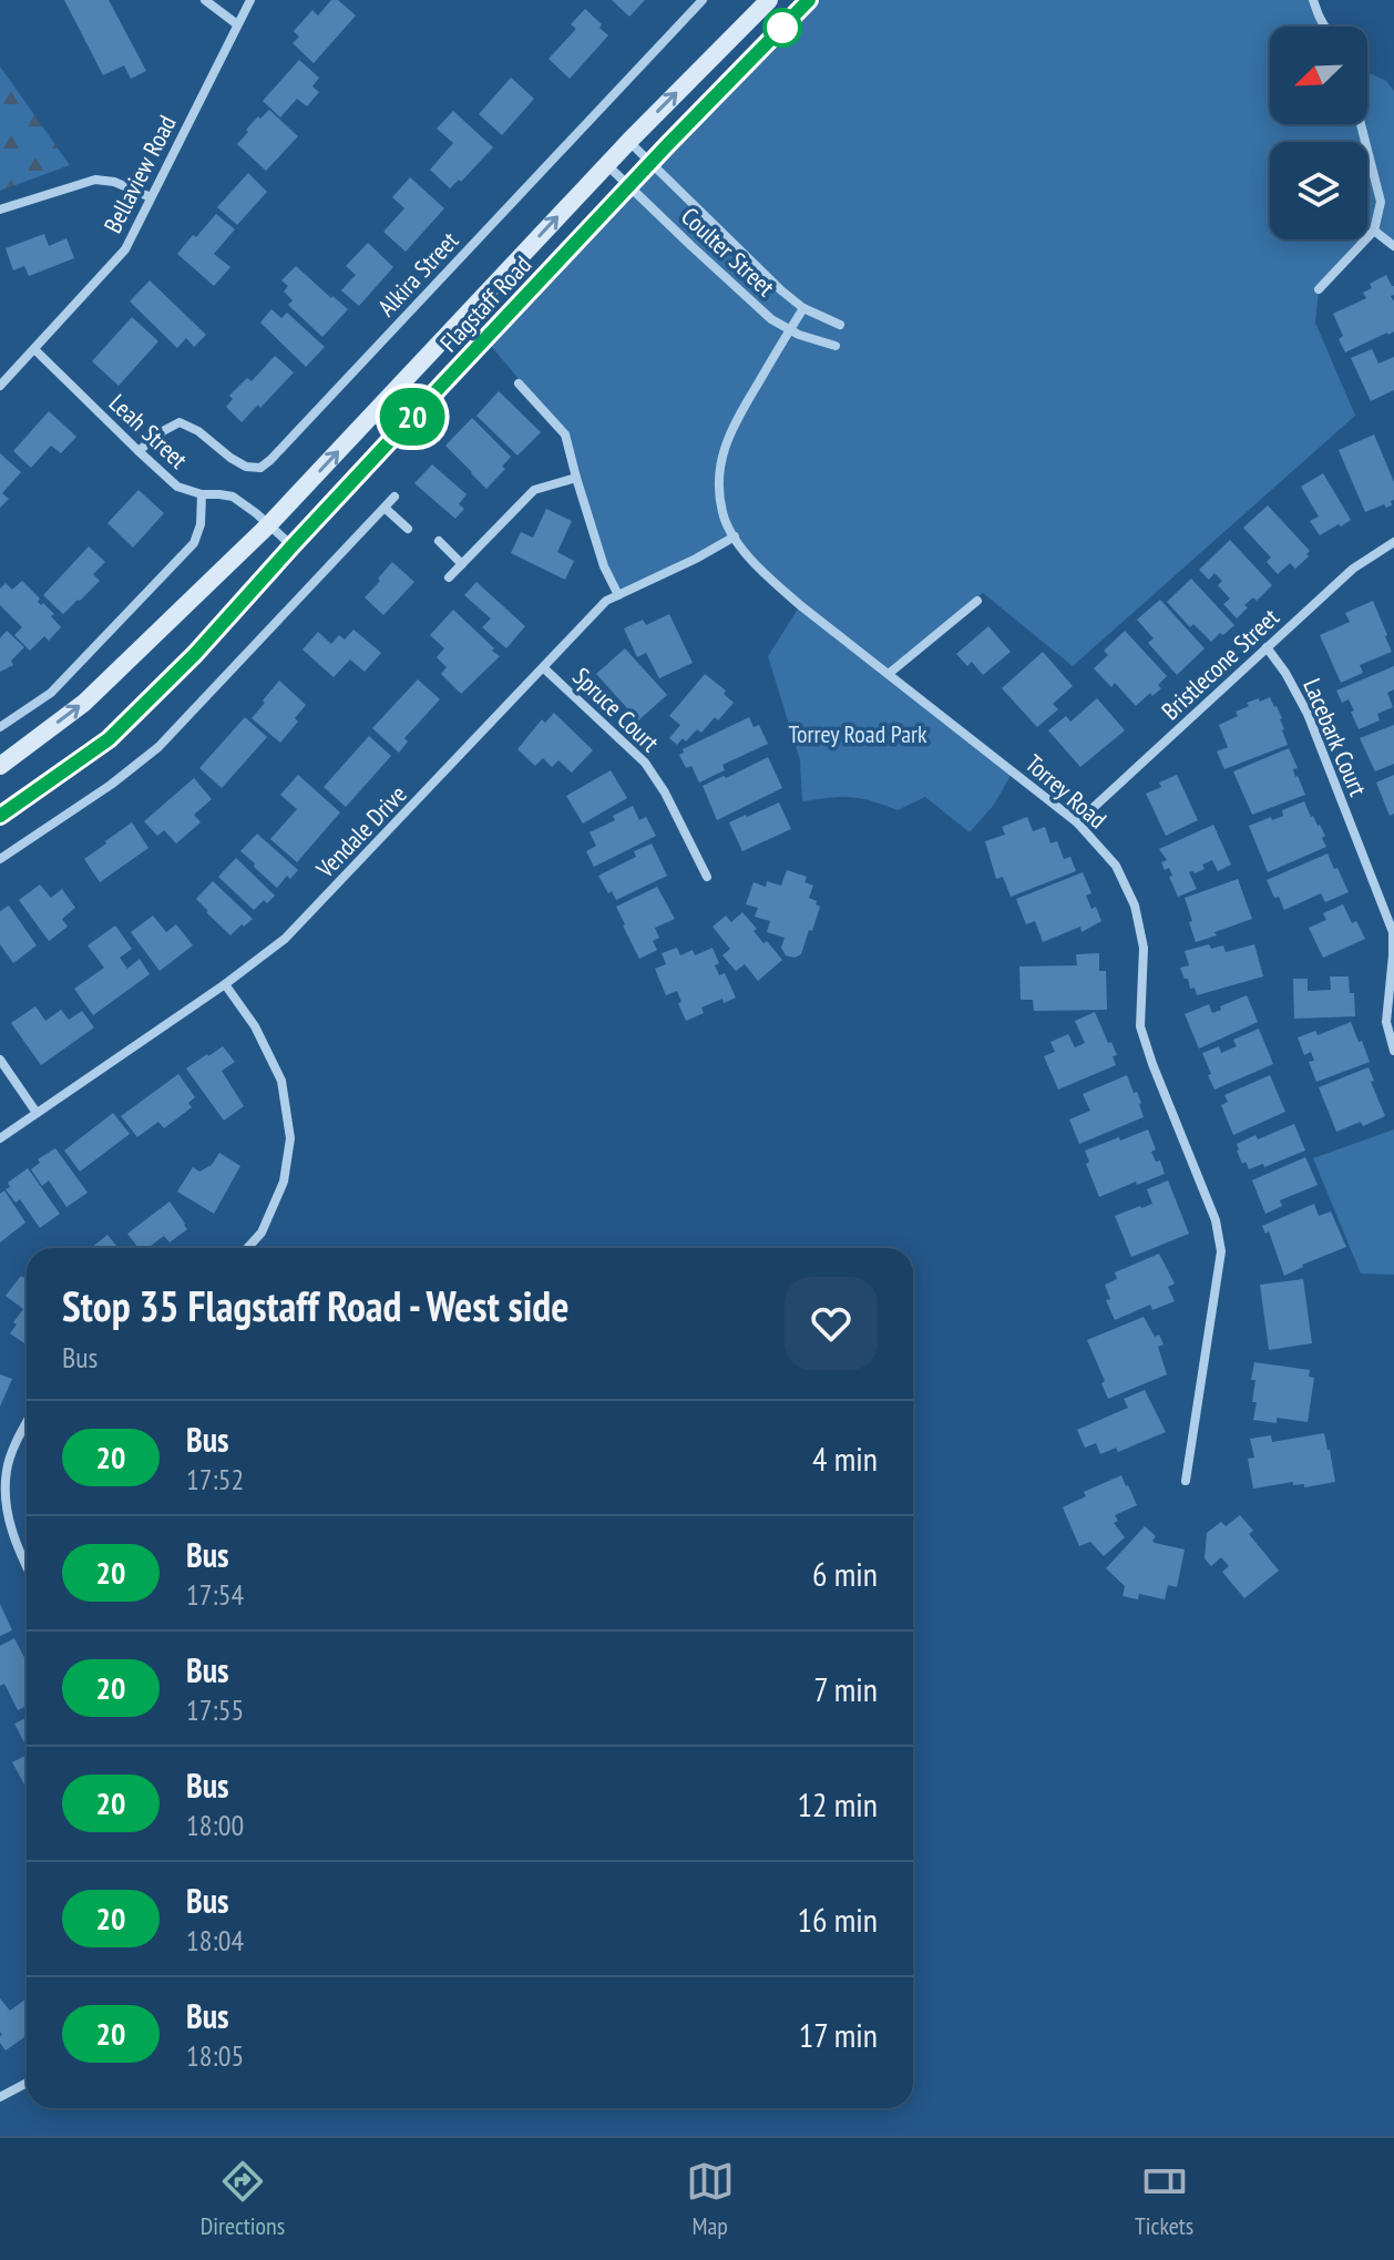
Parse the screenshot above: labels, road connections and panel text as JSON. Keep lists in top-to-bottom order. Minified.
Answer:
{"streets":{"main road":["Flagstaff Road"],"street":["Bellaview Road","Coulter Street","Alkira Street","Leah Street","Bristlecone Street","Spruce Court","Lacebark Court","Torrey Road","Vendale Drive"]},"crossings":[["Bellaview Road","Leah Street"],["Coulter Street","Flagstaff Road"],["Coulter Street","Torrey Road"],["Alkira Street","Leah Street"],["Flagstaff Road","Leah Street"],["Bristlecone Street","Lacebark Court"],["Bristlecone Street","Torrey Road"],["Spruce Court","Vendale Drive"],["Torrey Road","Vendale Drive"]],"parks":["Torrey Road Park"],"lines":["bus line 20"],"north":"bottom left","page":{"on_map":"20","heading":["Stop 35 Flagstaff Road - West side","Bus"],"list":[{"mark":"20","name":"Bus","note":"17:52","value":"4 min"},{"mark":"20","name":"Bus","note":"17:54","value":"6 min"},{"mark":"20","name":"Bus","note":"17:55","value":"7 min"},{"mark":"20","name":"Bus","note":"18:00","value":"12 min"},{"mark":"20","name":"Bus","note":"18:04","value":"16 min"},{"mark":"20","name":"Bus","note":"18:05","value":"17 min"}],"tabs":["Directions","Map","Tickets"]}}
